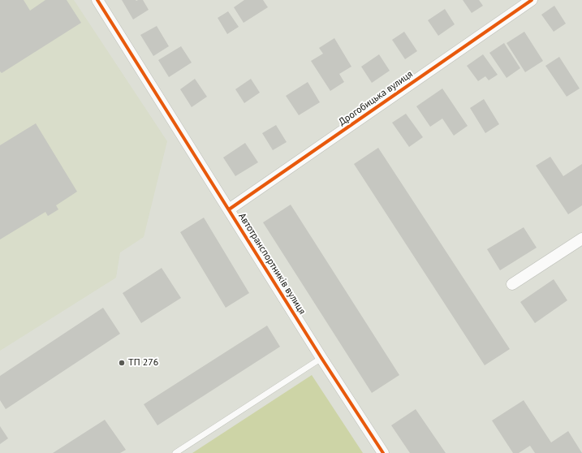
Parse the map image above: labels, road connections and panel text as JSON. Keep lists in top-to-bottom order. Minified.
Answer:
{"streets":{"street":["Дрогобицька вулиця","Автотранспортників вулиця"]},"crossings":[["Дрогобицька вулиця","Автотранспортників вулиця"]],"places":["ТП 276"]}
